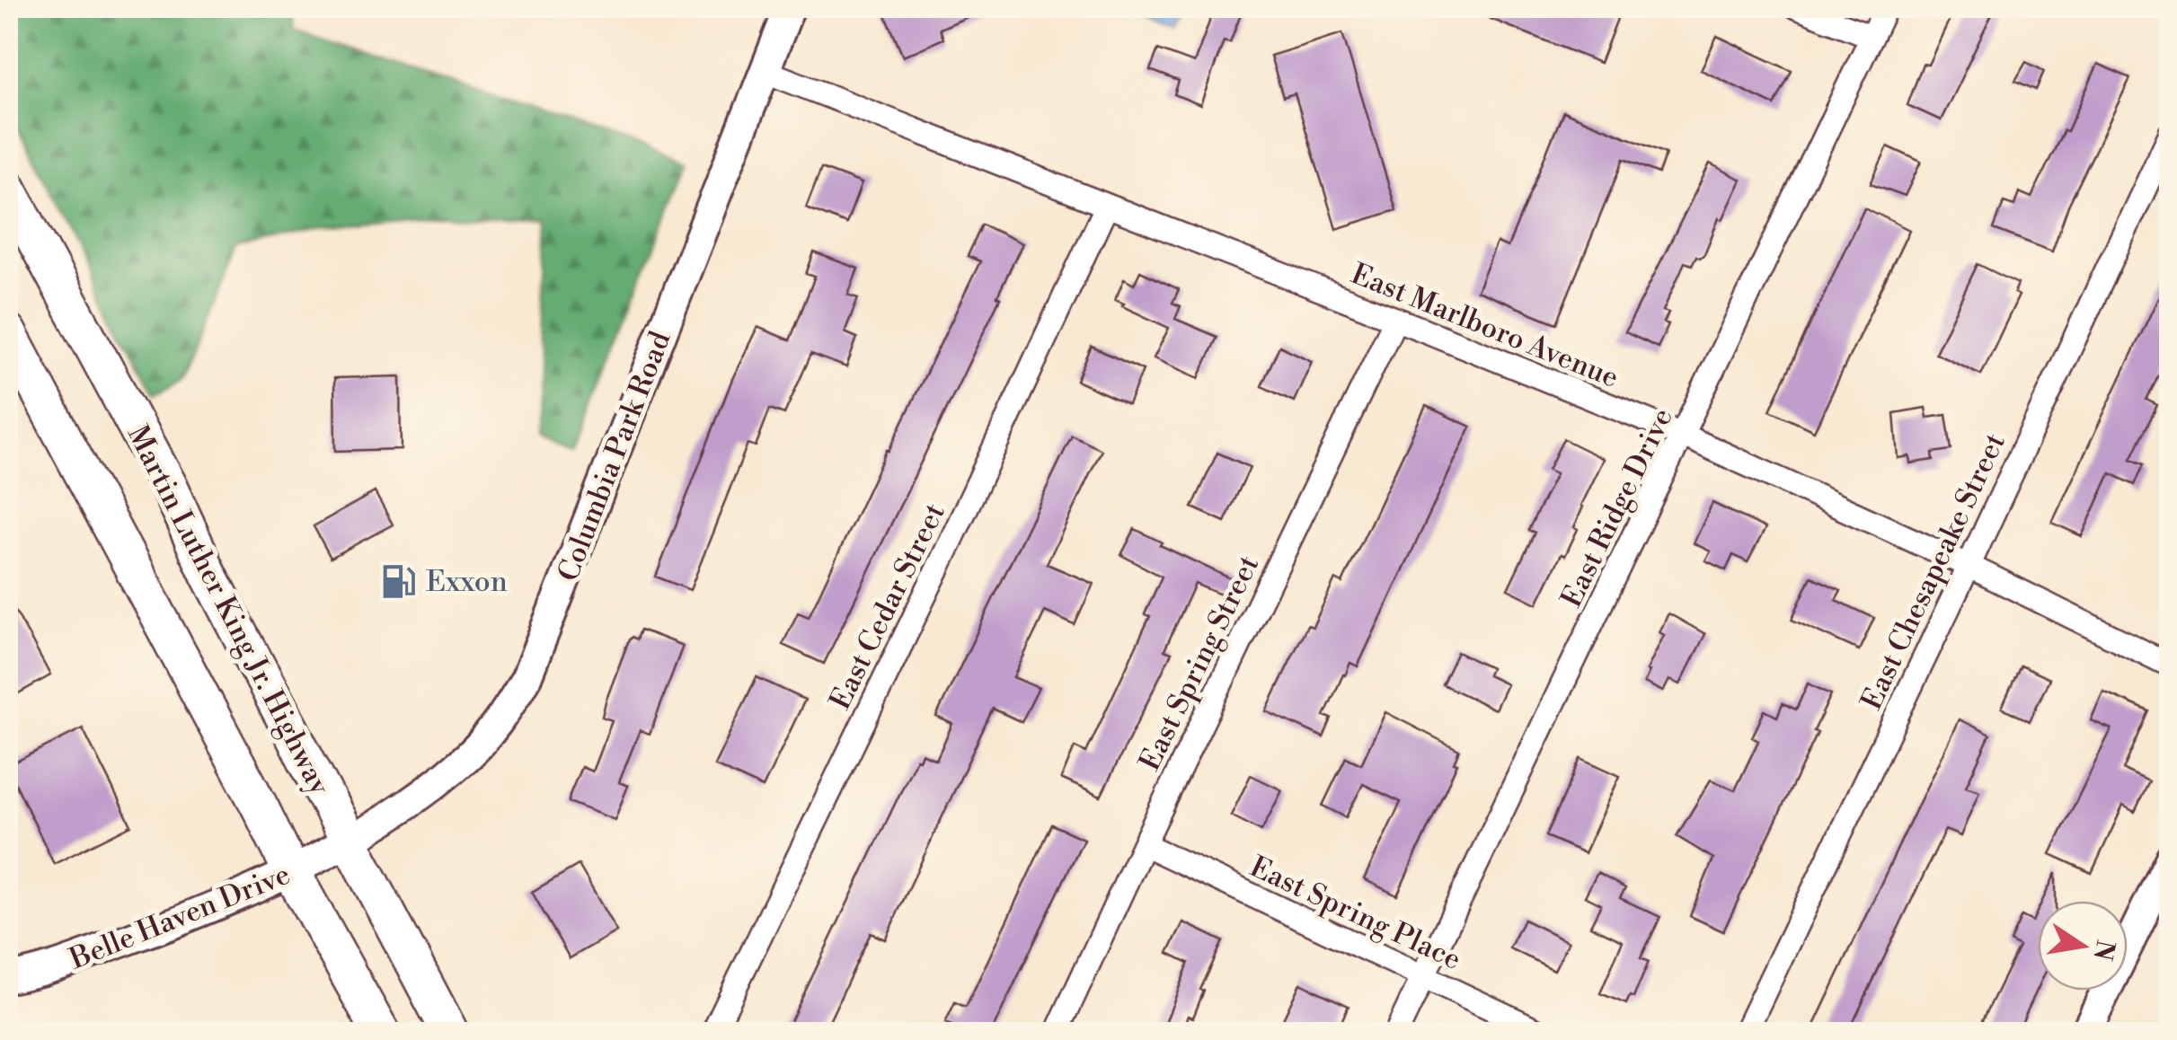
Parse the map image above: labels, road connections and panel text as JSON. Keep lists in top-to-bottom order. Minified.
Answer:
{"streets":{"main road":["Martin Luther King Jr. Highway"],"street":["East Marlboro Avenue","Columbia Park Road","East Ridge Drive","East Chesapeake Street","East Cedar Street","East Spring Street","East Spring Place","Belle Haven Drive"]},"crossings":[["East Marlboro Avenue","Columbia Park Road"],["East Marlboro Avenue","East Ridge Drive"],["East Marlboro Avenue","East Chesapeake Street"],["East Marlboro Avenue","East Cedar Street"],["East Marlboro Avenue","East Spring Street"],["Columbia Park Road","Martin Luther King Jr. Highway"],["Columbia Park Road","Belle Haven Drive"],["East Ridge Drive","East Spring Place"],["Martin Luther King Jr. Highway","Belle Haven Drive"],["East Spring Street","East Spring Place"]],"places":{"fuel station":["Exxon"]},"north":"right"}
